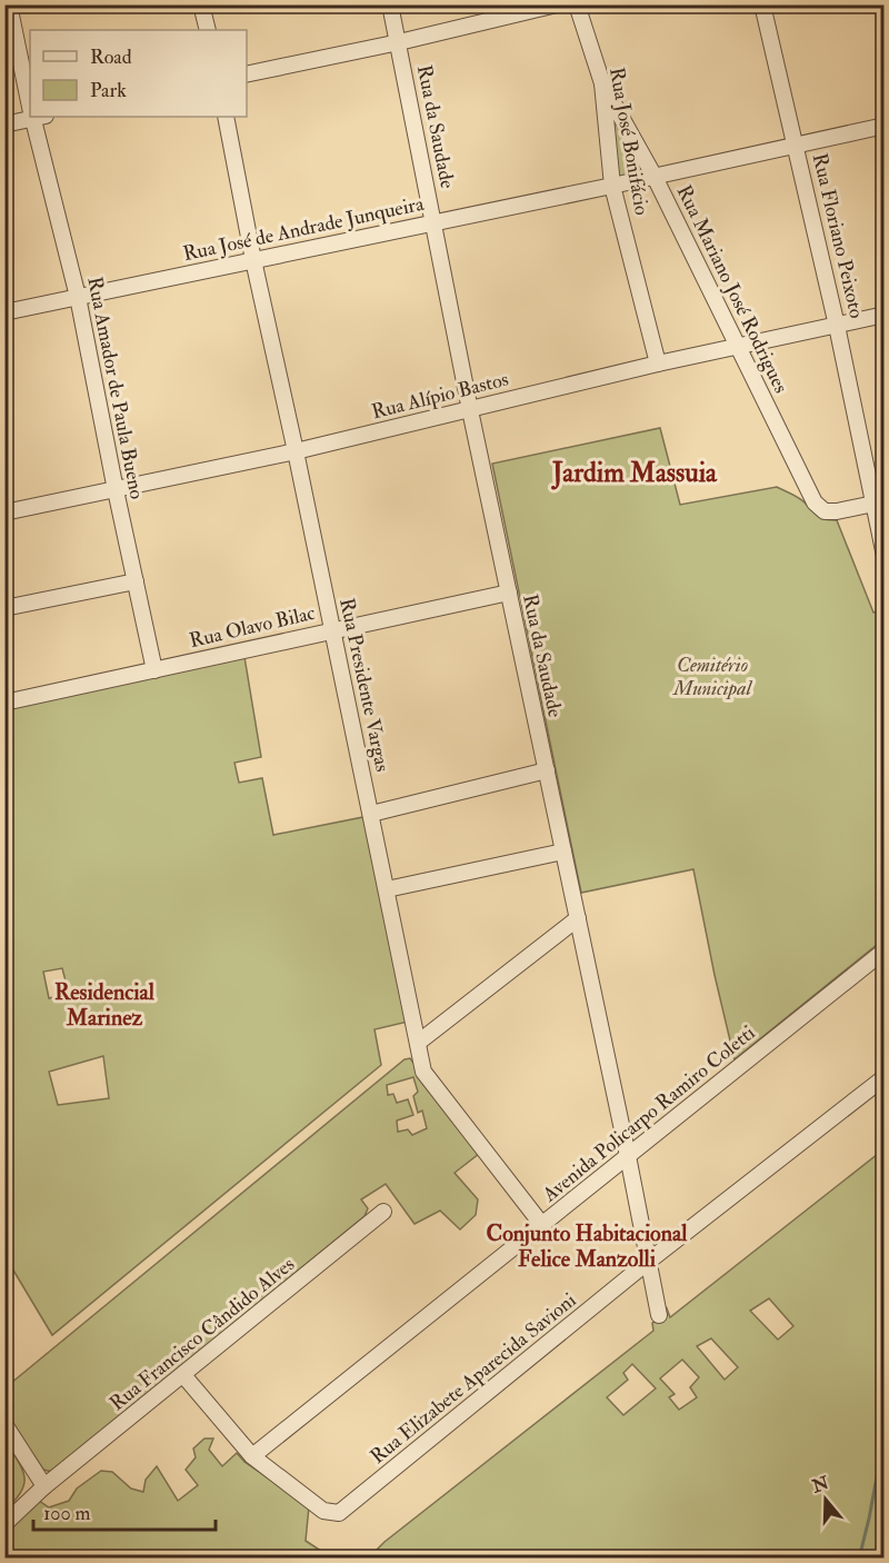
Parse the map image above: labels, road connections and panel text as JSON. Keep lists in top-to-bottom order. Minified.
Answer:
{"streets":{"street":["Rua da Saudade","Rua José Bonifácio","Rua José de Andrade Junqueira","Rua Floriano Peixoto","Rua Mariano José Rodrigues","Rua Amador de Paula Bueno","Rua Alípio Bastos","Rua Olavo Bilac","Rua Presidente Vargas","Avenida Policarpo Ramiro Coletti","Rua Francisco Cândido Alves","Rua Elizabete Aparecida Savioni"]},"crossings":[["Rua da Saudade","Rua José de Andrade Junqueira"],["Rua da Saudade","Rua Alípio Bastos"],["Rua da Saudade","Rua Olavo Bilac"],["Rua da Saudade","Avenida Policarpo Ramiro Coletti"],["Rua da Saudade","Rua Elizabete Aparecida Savioni"],["Rua José Bonifácio","Rua José de Andrade Junqueira"],["Rua José Bonifácio","Rua Mariano José Rodrigues"],["Rua José Bonifácio","Rua Alípio Bastos"],["Rua José de Andrade Junqueira","Rua Floriano Peixoto"],["Rua José de Andrade Junqueira","Rua Mariano José Rodrigues"],["Rua José de Andrade Junqueira","Rua Amador de Paula Bueno"],["Rua José de Andrade Junqueira","Rua Presidente Vargas"],["Rua Floriano Peixoto","Rua Mariano José Rodrigues"],["Rua Floriano Peixoto","Rua Alípio Bastos"],["Rua Mariano José Rodrigues","Rua Alípio Bastos"],["Rua Amador de Paula Bueno","Rua Alípio Bastos"],["Rua Amador de Paula Bueno","Rua Olavo Bilac"],["Rua Alípio Bastos","Rua Presidente Vargas"],["Rua Olavo Bilac","Rua Presidente Vargas"],["Rua Presidente Vargas","Avenida Policarpo Ramiro Coletti"],["Avenida Policarpo Ramiro Coletti","Rua Elizabete Aparecida Savioni"]],"districts":["Jardim Massuia","Residencial Marinez","Conjunto Habitacional Felice Manzolli"],"parks":["Cemitério Municipal"],"legend":["Road","Park"],"scale_bar":"100 m","north":"top"}
